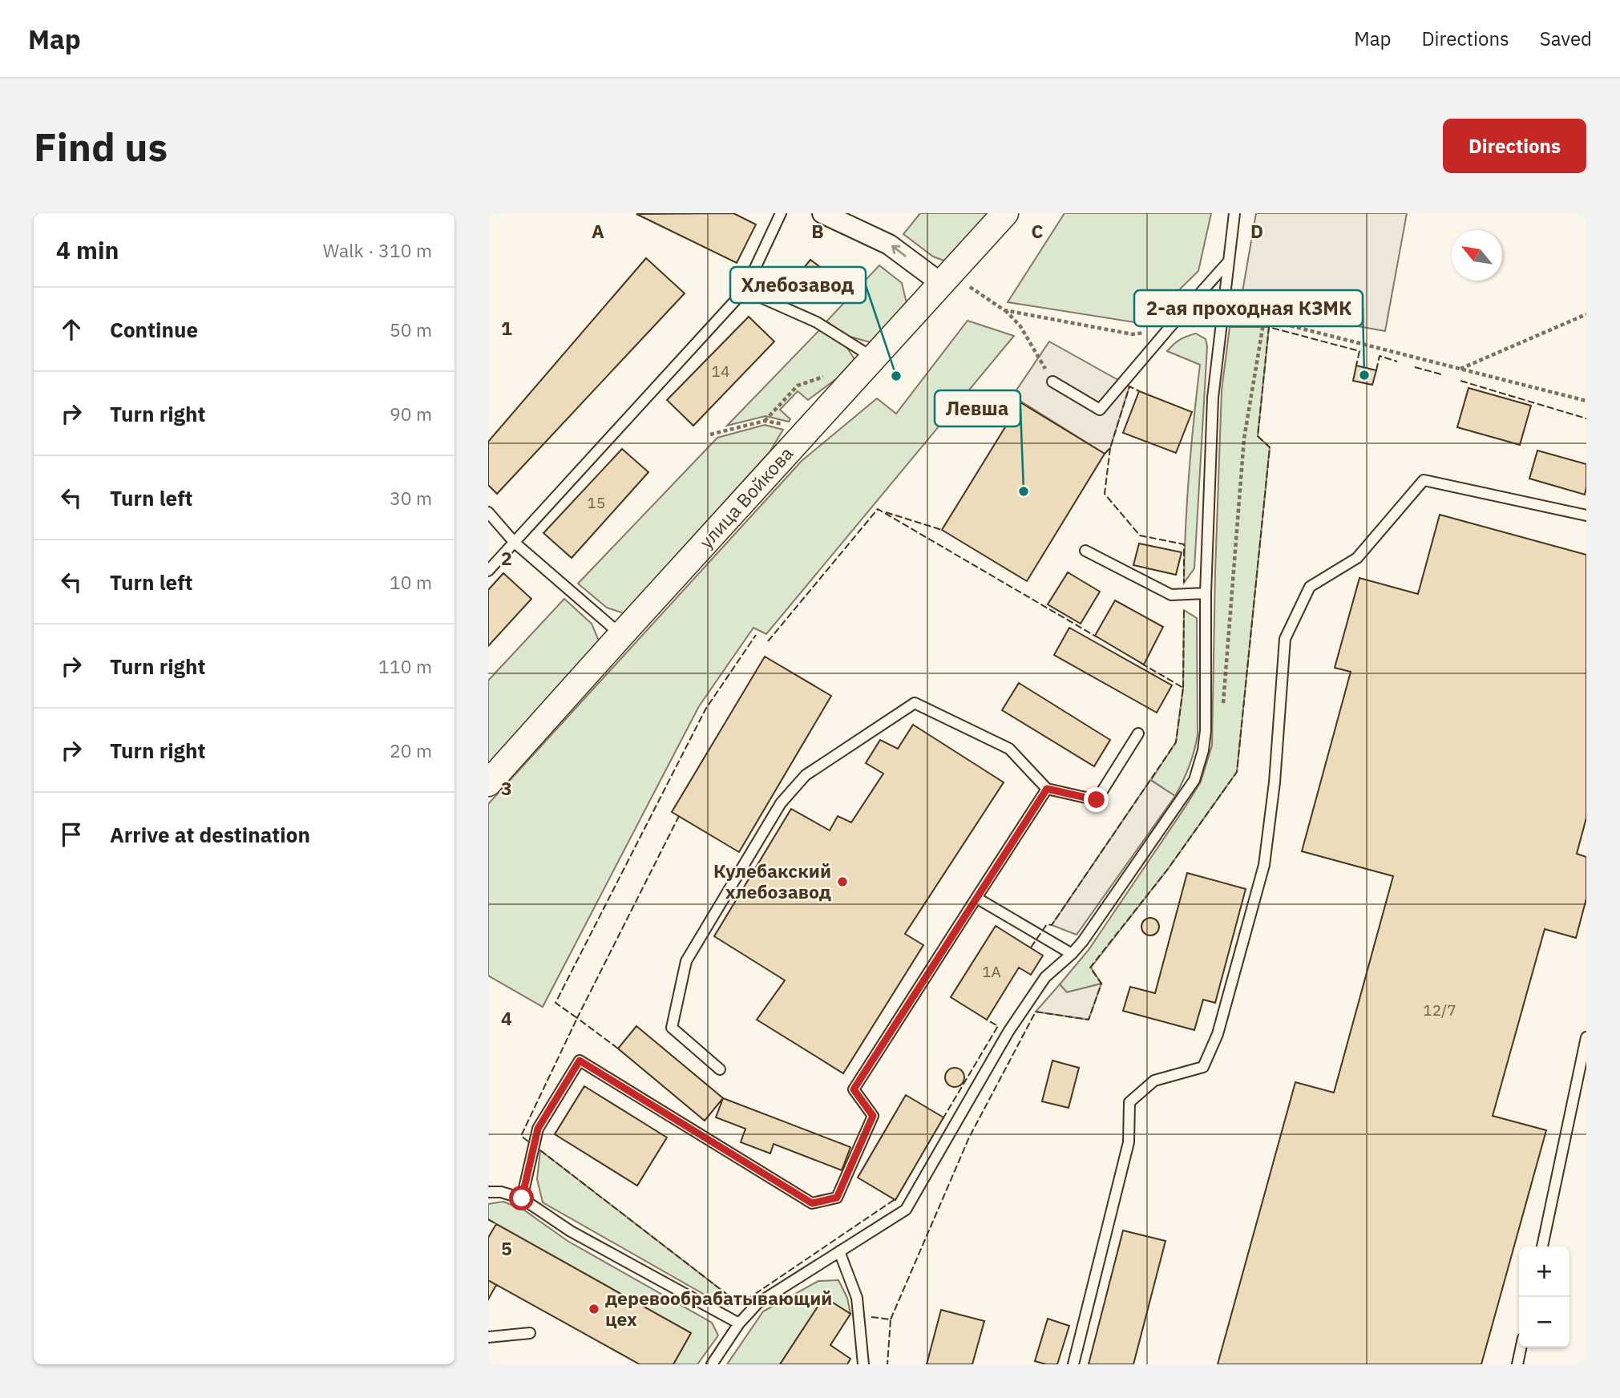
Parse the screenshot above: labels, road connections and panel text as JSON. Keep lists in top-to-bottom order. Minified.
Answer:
{"streets":{"street":["улица Войкова"]},"places":["2-ая проходная КЗМК","Хлебозавод","Левша","Кулебакский хлебозавод","деревообрабатывающий цех"],"house_numbers":["14","15","1А","12/7"],"north":"top left","page":{"header":"Map","nav":["Map","Directions","Saved"],"buttons":"Directions","title":"Find us","heading":["4 min","Walk · 310 m"],"list":[["Continue","50 m"],["Turn right","90 m"],["Turn left","30 m"],["Turn left","10 m"],["Turn right","110 m"],["Turn right","20 m"],"Arrive at destination"],"map_buttons":["+","−"]},"grid":{"columns":["A","B","C","D"],"rows":["1","2","3","4","5"]}}
